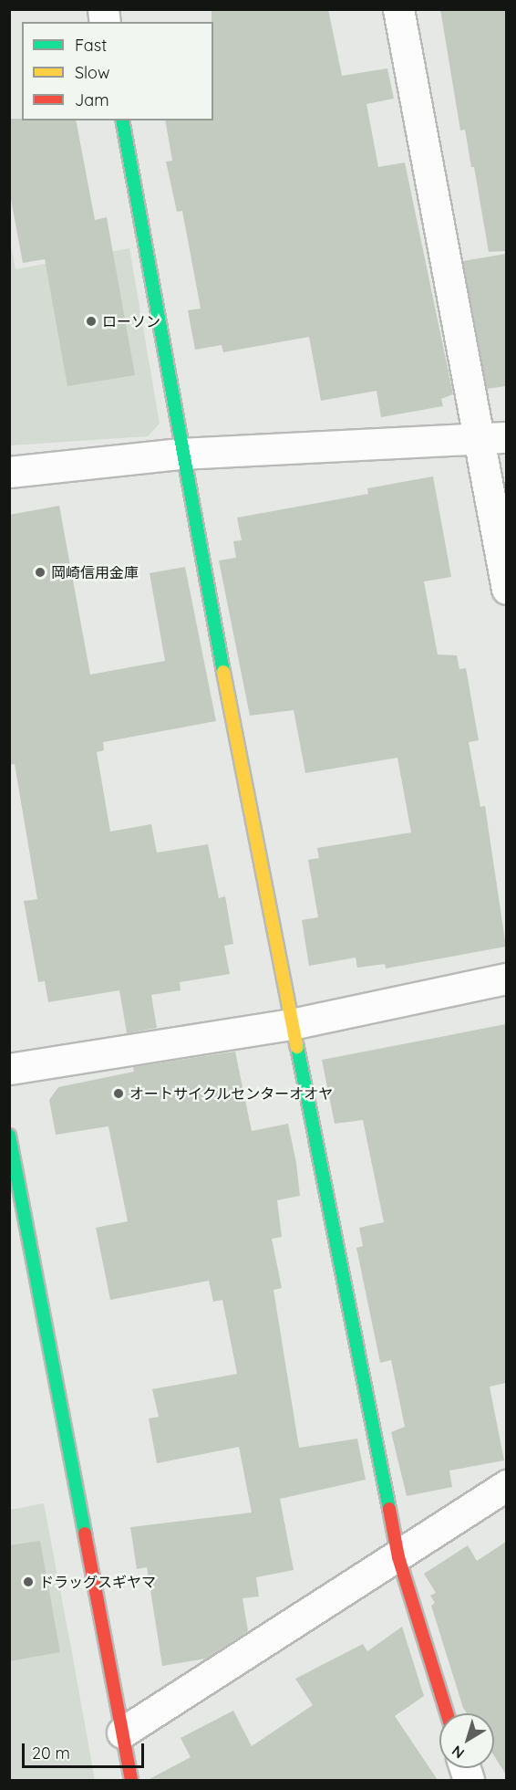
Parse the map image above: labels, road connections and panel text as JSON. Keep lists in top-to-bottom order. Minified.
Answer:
{"places":["ローソン","岡崎信用金庫","オートサイクルセンターオオヤ","ドラッグスギヤマ"],"legend":["Fast","Slow","Jam"],"scale_bar":"20 m","north":"bottom left"}
